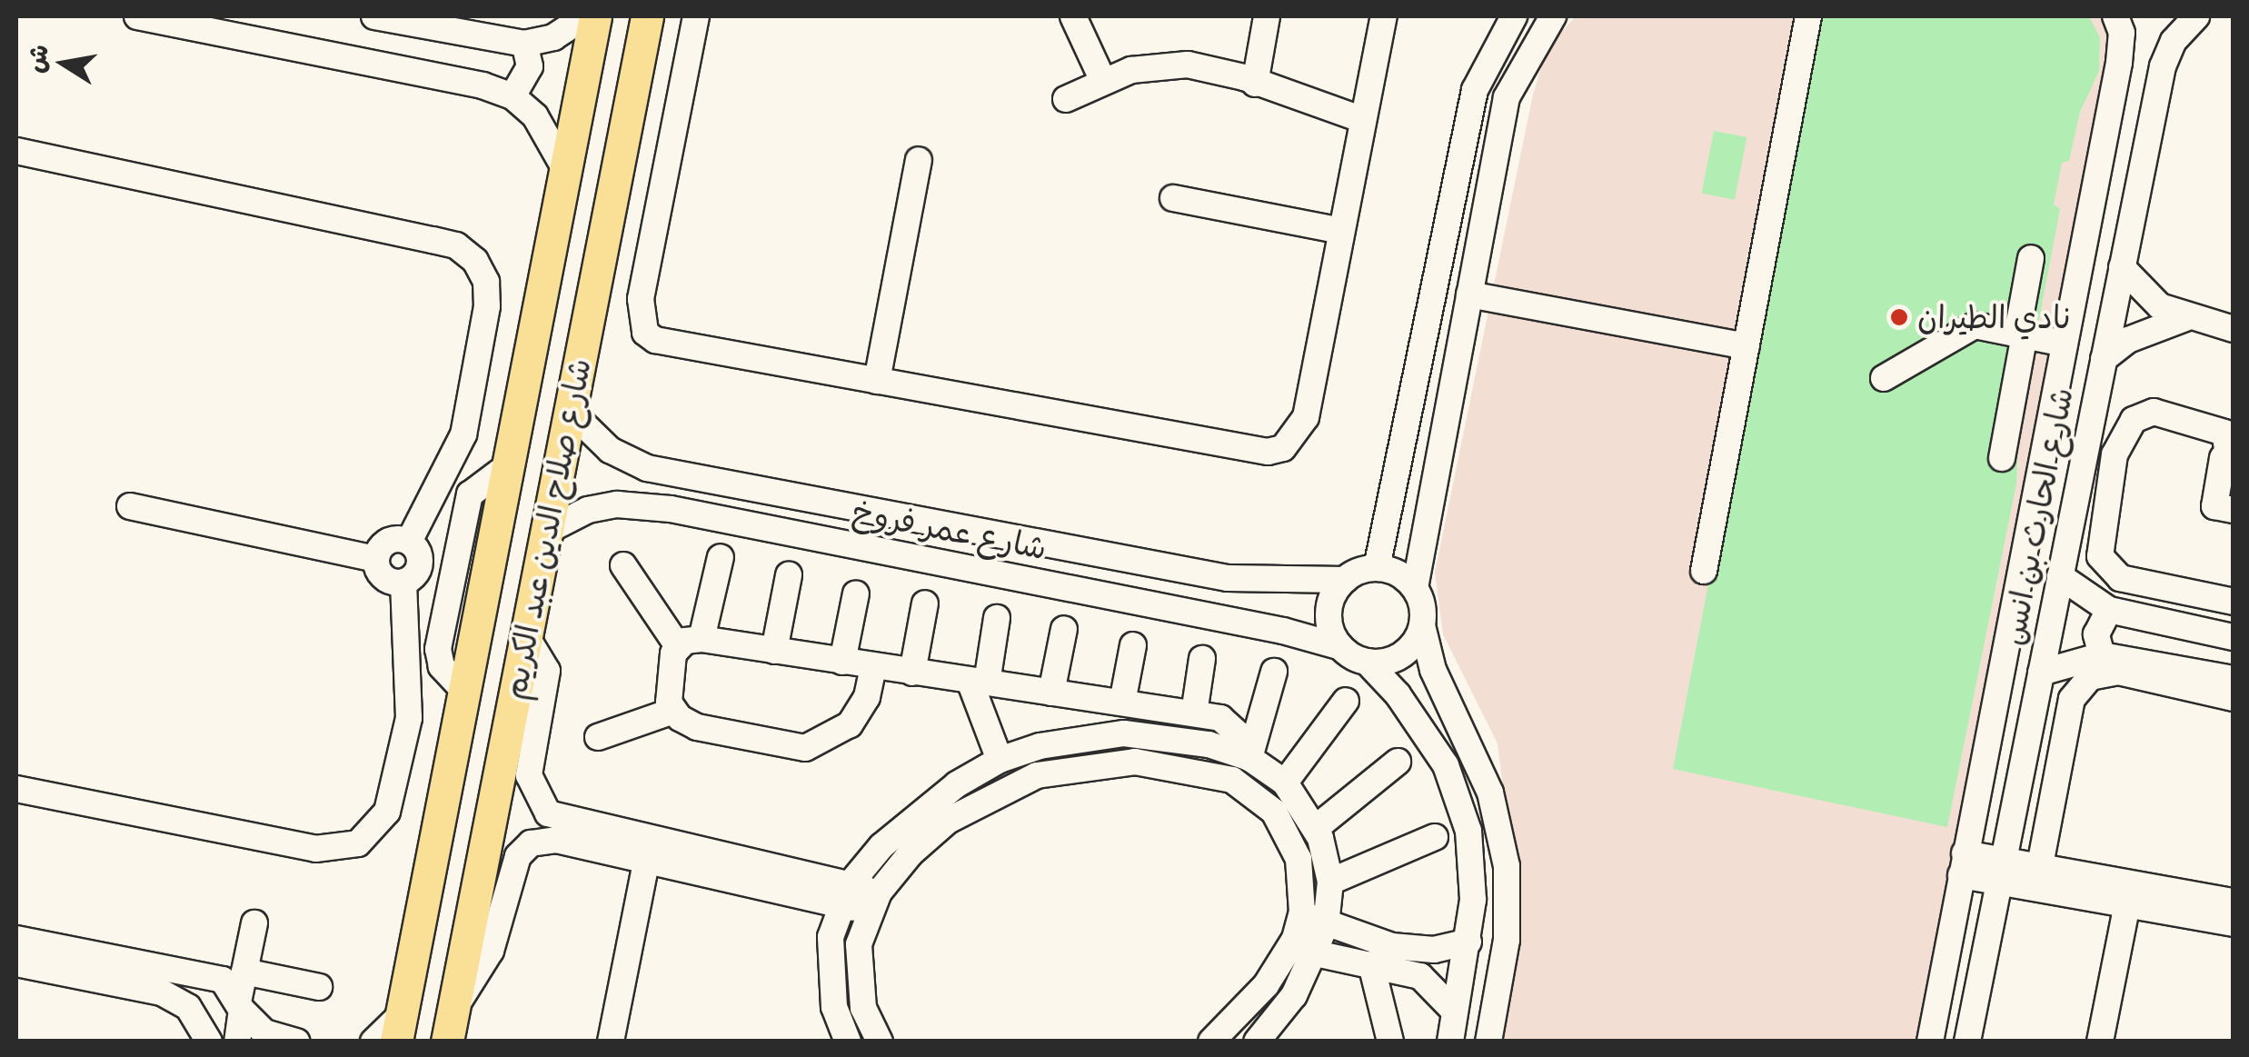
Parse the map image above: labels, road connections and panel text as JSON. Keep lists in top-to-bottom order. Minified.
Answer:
{"streets":{"main road":["شارع صلاح الدين عبد الكريم"],"street":["شارع الحارث بن انس","شارع عمر فروخ"]},"crossings":[["شارع صلاح الدين عبد الكريم","شارع عمر فروخ"]],"places":["نادي الطيران"],"north":"left"}
